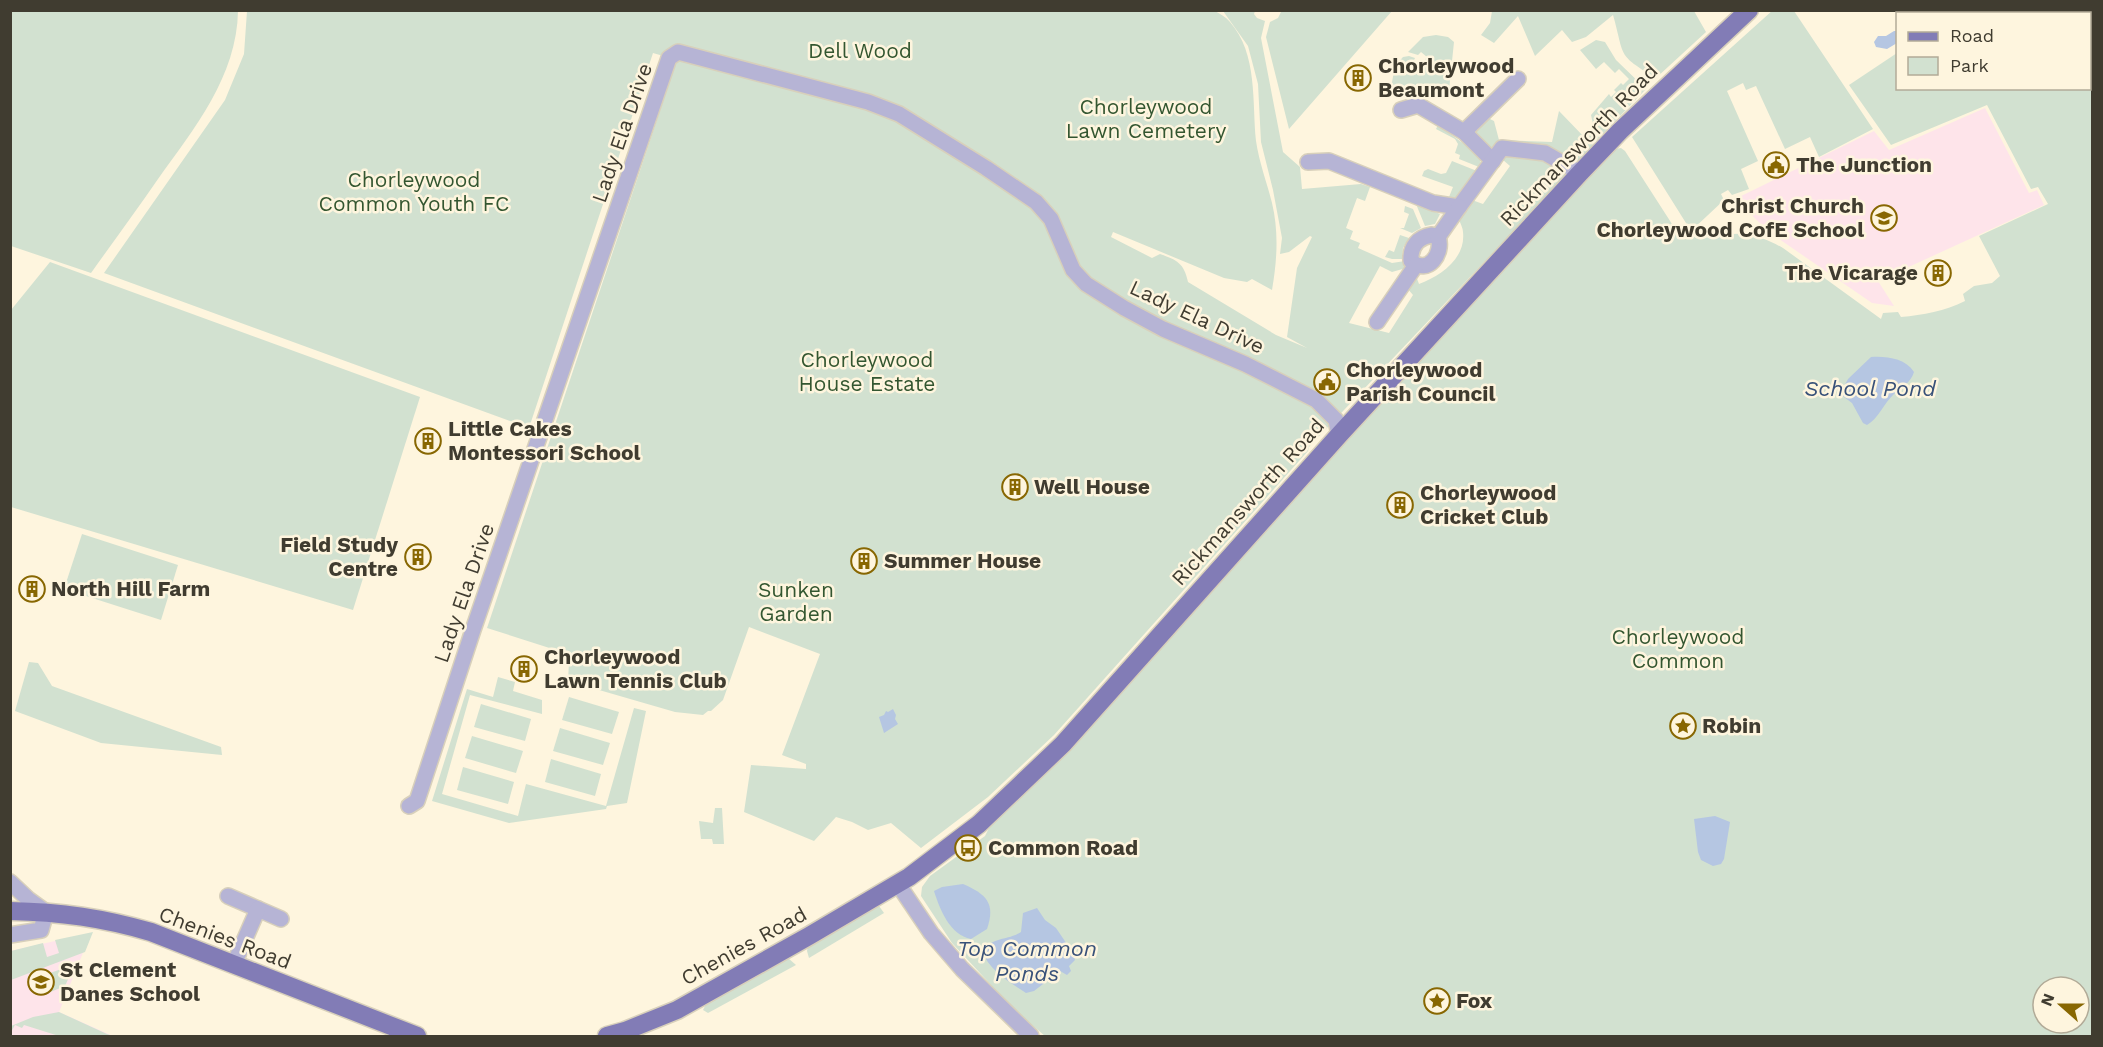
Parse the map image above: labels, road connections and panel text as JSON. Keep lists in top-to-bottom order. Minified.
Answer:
{"streets":{"main road":["Rickmansworth Road","Chenies Road"],"street":["Lady Ela Drive"]},"crossings":[["Lady Ela Drive","Rickmansworth Road"],["Rickmansworth Road","Chenies Road"]],"water":["School Pond","Top Common Ponds"],"parks":["Dell Wood","Chorleywood Lawn Cemetery","Chorleywood Common Youth FC","Chorleywood House Estate","Sunken Garden","Chorleywood Common"],"places":{"building":["Chorleywood Beaumont","The Vicarage","Little Cakes Montessori School","Well House","Chorleywood Cricket Club","Field Study Centre","Summer House","North Hill Farm","Chorleywood Lawn Tennis Club"],"public building":["The Junction","Chorleywood Parish Council"],"school or university":["Christ Church Chorleywood CofE School","St Clement Danes School"],"place":["Robin","Fox"],"bus stop":["Common Road"]},"legend":["Road","Park"],"north":"left"}
